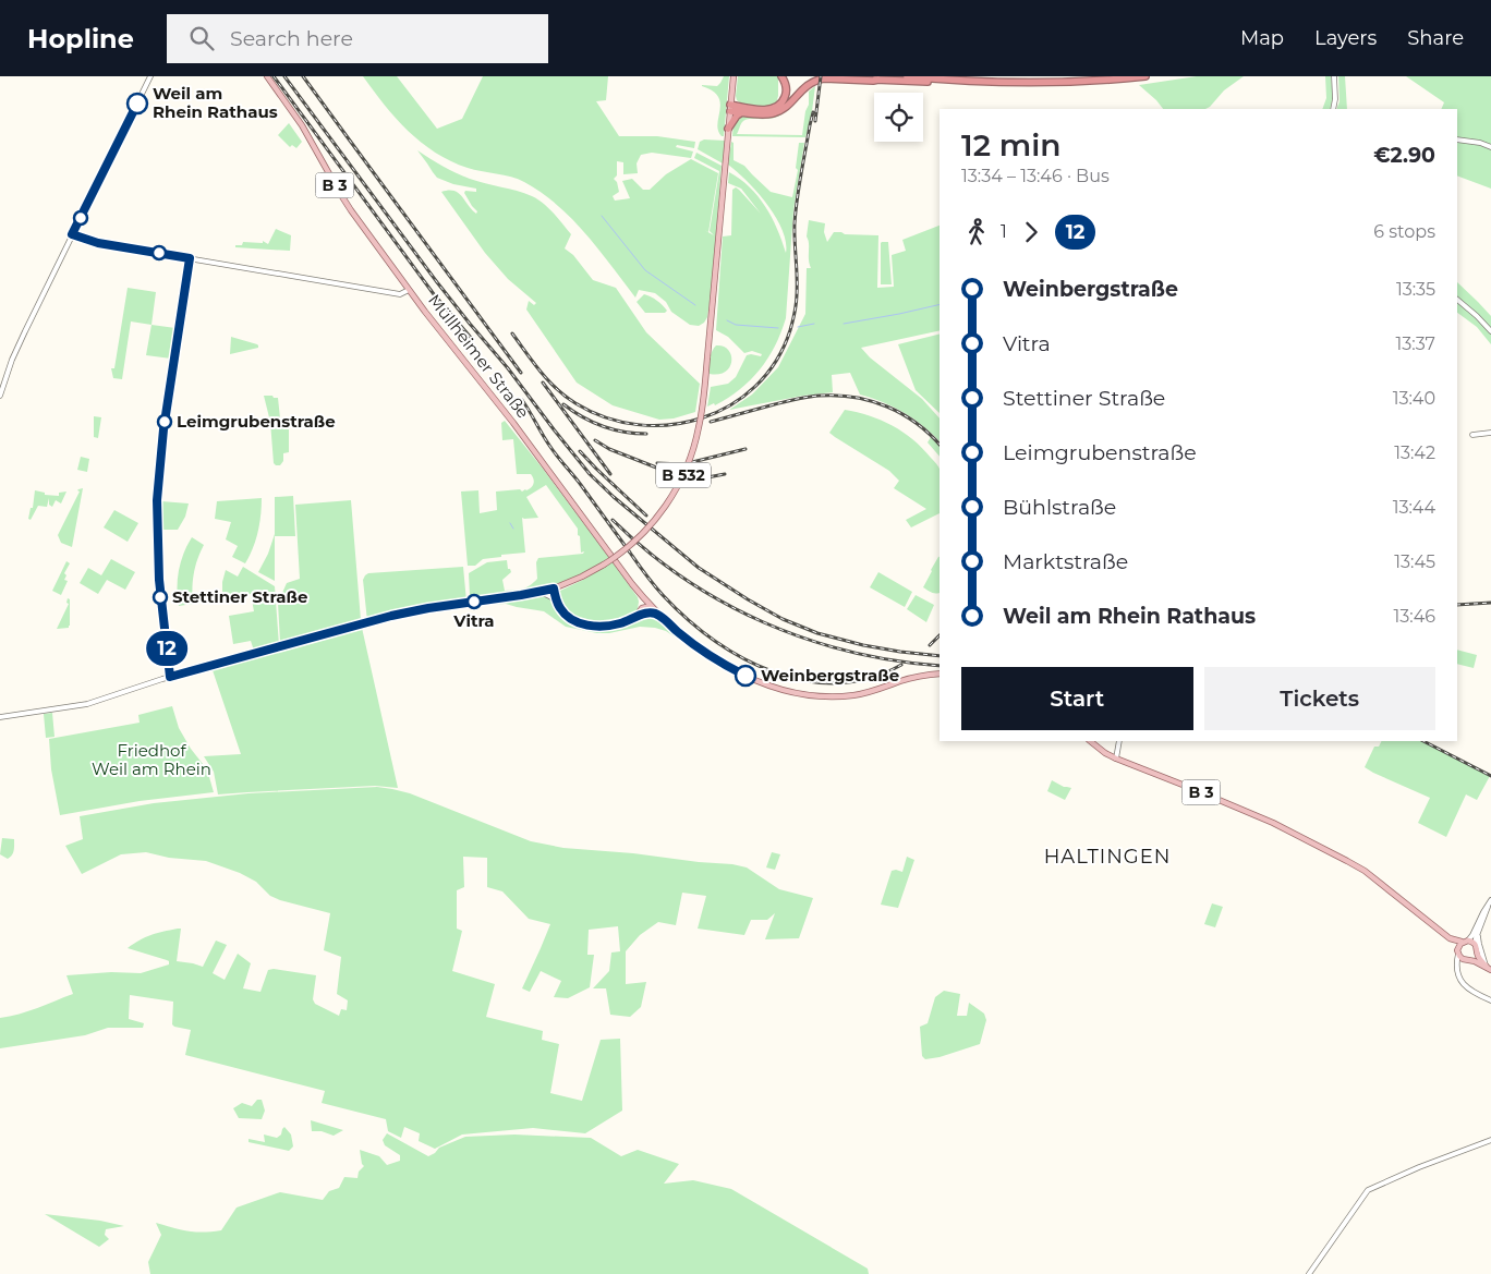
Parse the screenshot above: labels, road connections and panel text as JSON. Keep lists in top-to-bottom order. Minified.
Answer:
{"streets":{"main road":["B 3","Müllheimer Straße","B 532"]},"crossings":[["B 3","Müllheimer Straße"]],"districts":["HALTINGEN"],"parks":["Friedhof Weil am Rhein"],"places":["Weil am Rhein Rathaus","Leimgrubenstraße","Stettiner Straße","Vitra","Weinbergstraße"],"lines":["bus line 12"],"page":{"header":"Hopline","search":"Search here","nav":["Map","Layers","Share"],"on_map":"12","heading":["12 min","13:34 – 13:46 · Bus","€2.90"],"legs":["1","12","6 stops"],"list":[{"name":"Weinbergstraße","value":"13:35"},{"name":"Vitra","value":"13:37"},{"name":"Stettiner Straße","value":"13:40"},{"name":"Leimgrubenstraße","value":"13:42"},{"name":"Bühlstraße","value":"13:44"},{"name":"Marktstraße","value":"13:45"},{"name":"Weil am Rhein Rathaus","value":"13:46"}],"buttons":["Start","Tickets"]}}
